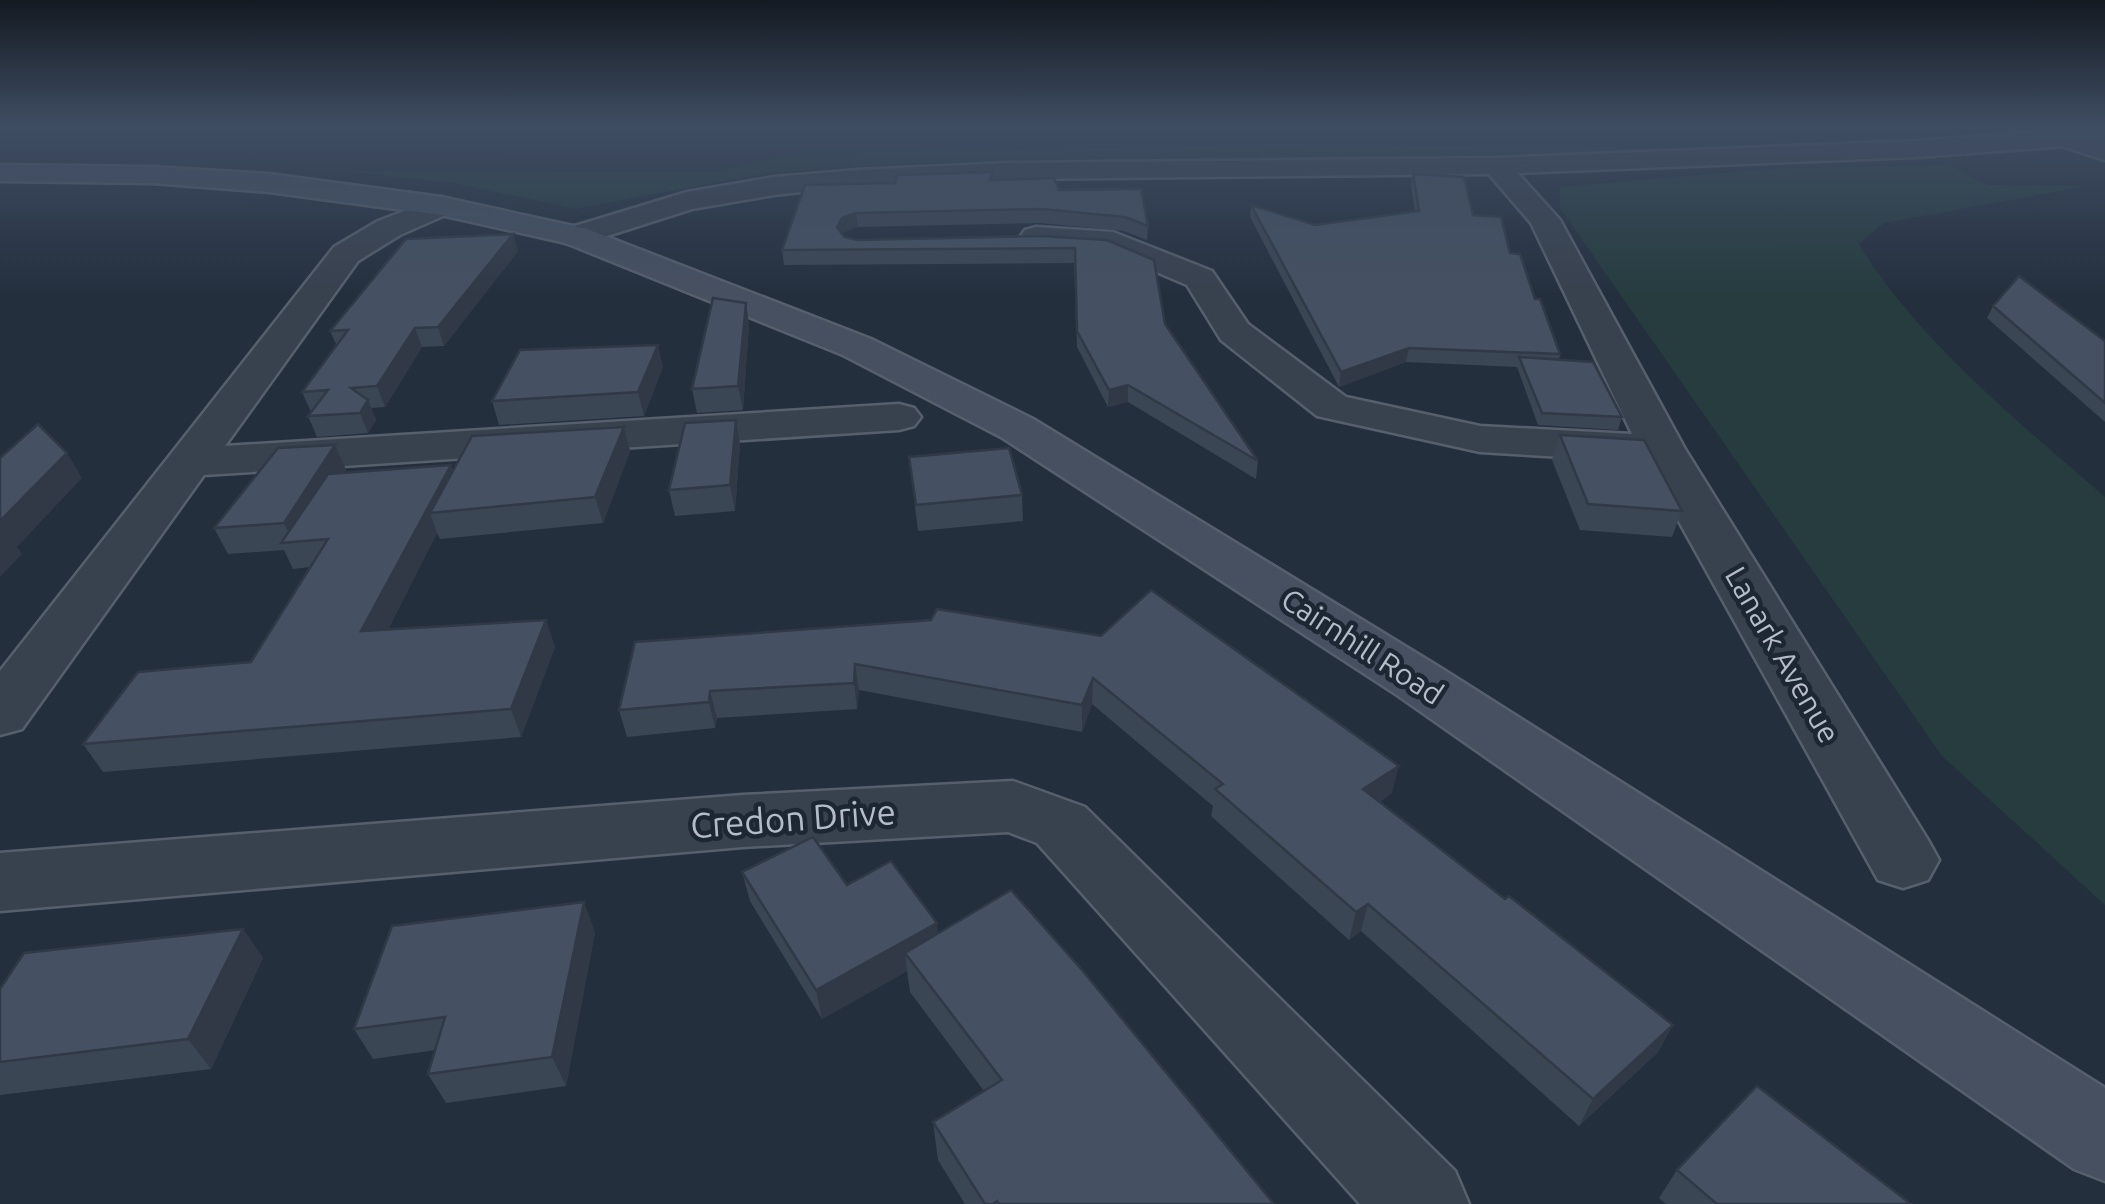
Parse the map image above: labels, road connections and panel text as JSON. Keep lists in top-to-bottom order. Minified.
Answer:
{"streets":{"main road":["Cairnhill Road"],"street":["Lanark Avenue","Credon Drive"]}}
